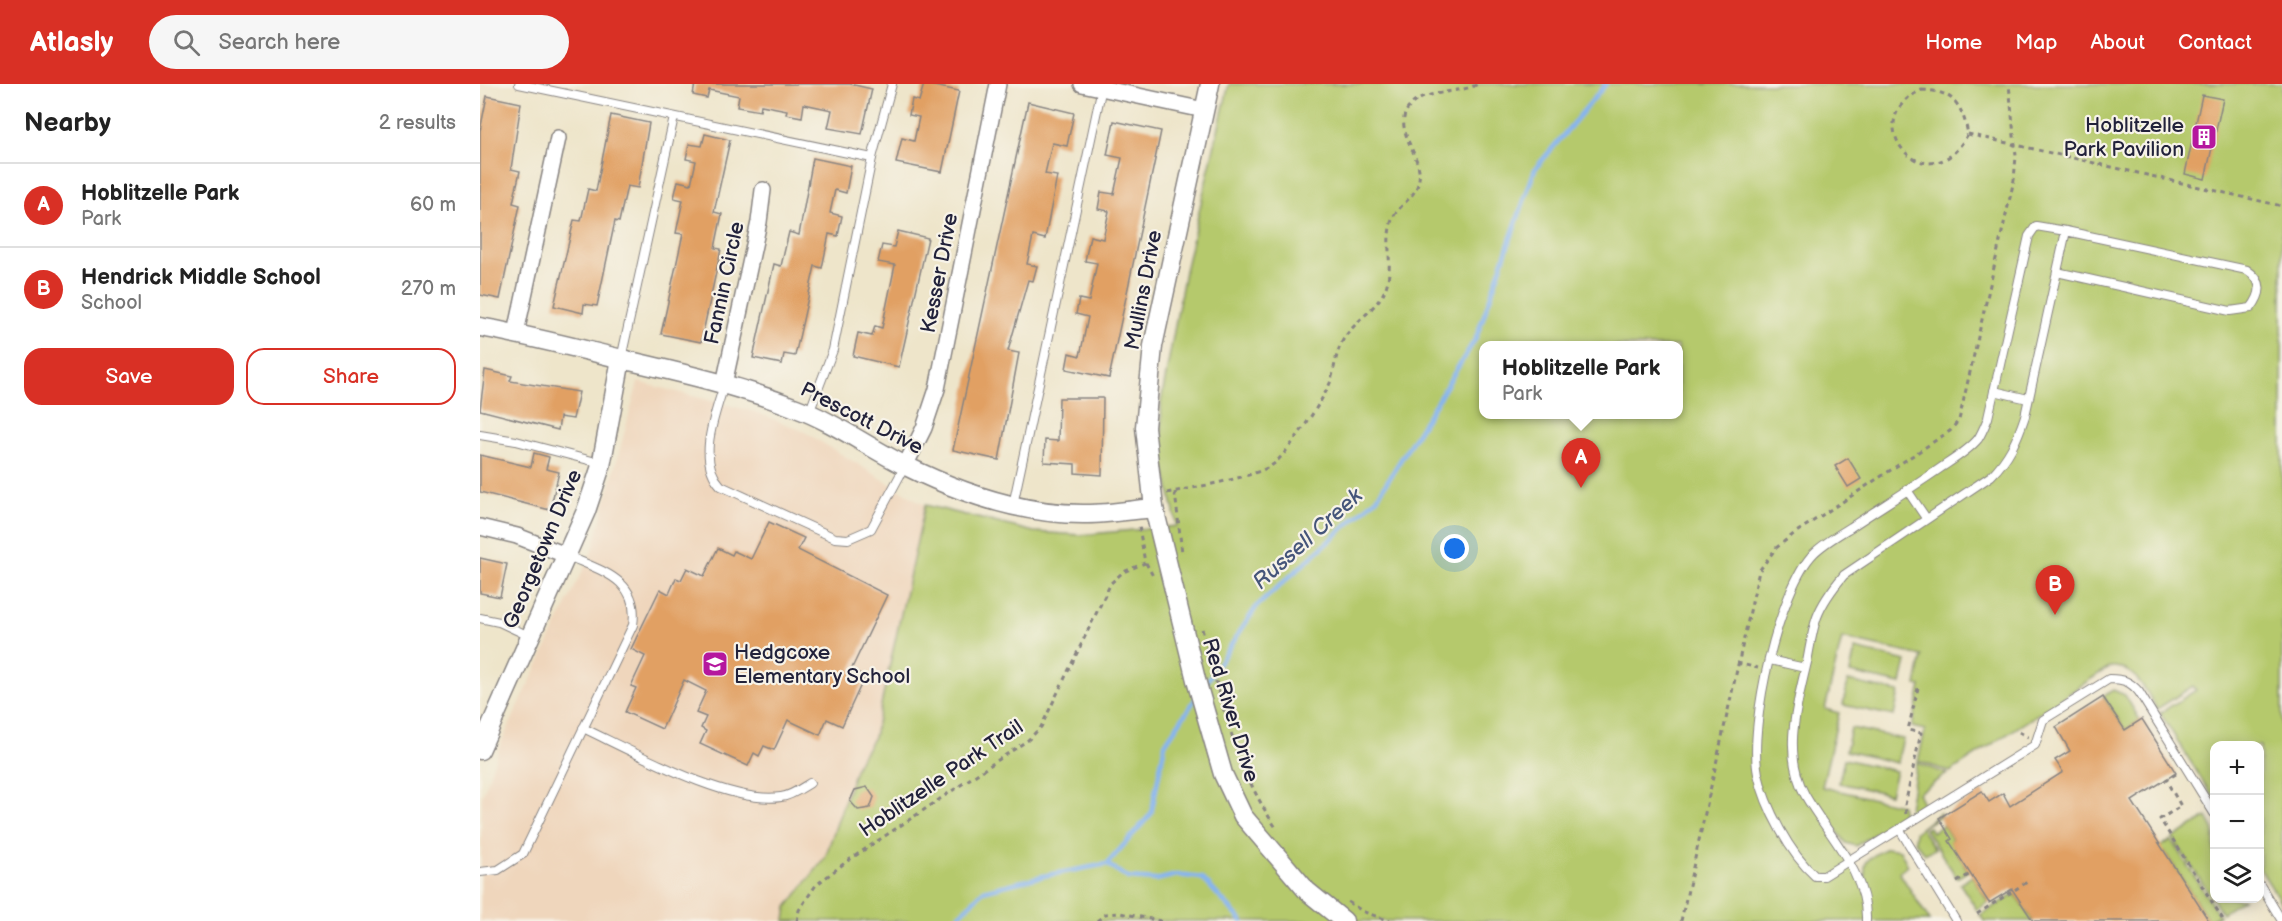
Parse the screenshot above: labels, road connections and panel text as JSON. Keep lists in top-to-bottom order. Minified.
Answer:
{"streets":{"street":["Kesser Drive","Fannin Circle","Mullins Drive","Prescott Drive","Georgetown Drive","Red River Drive"],"path":["Hoblitzelle Park Trail"]},"crossings":[["Kesser Drive","Prescott Drive"],["Fannin Circle","Prescott Drive"],["Mullins Drive","Prescott Drive"],["Mullins Drive","Red River Drive"],["Prescott Drive","Georgetown Drive"],["Prescott Drive","Red River Drive"]],"water":["Russell Creek"],"places":{"building":["Hoblitzelle Park Pavilion"],"school or university":["Hedgcoxe Elementary School"]},"page":{"header":"Atlasly","search":"Search here","nav":["Home","Map","About","Contact"],"heading":["Nearby","2 results"],"list":[{"mark":"A","name":"Hoblitzelle Park","note":"Park","value":"60 m"},{"mark":"B","name":"Hendrick Middle School","note":"School","value":"270 m"}],"buttons":["Save","Share"],"popup":["Hoblitzelle Park","Park"],"pins":["A","B"],"map_buttons":["+","−"]}}
